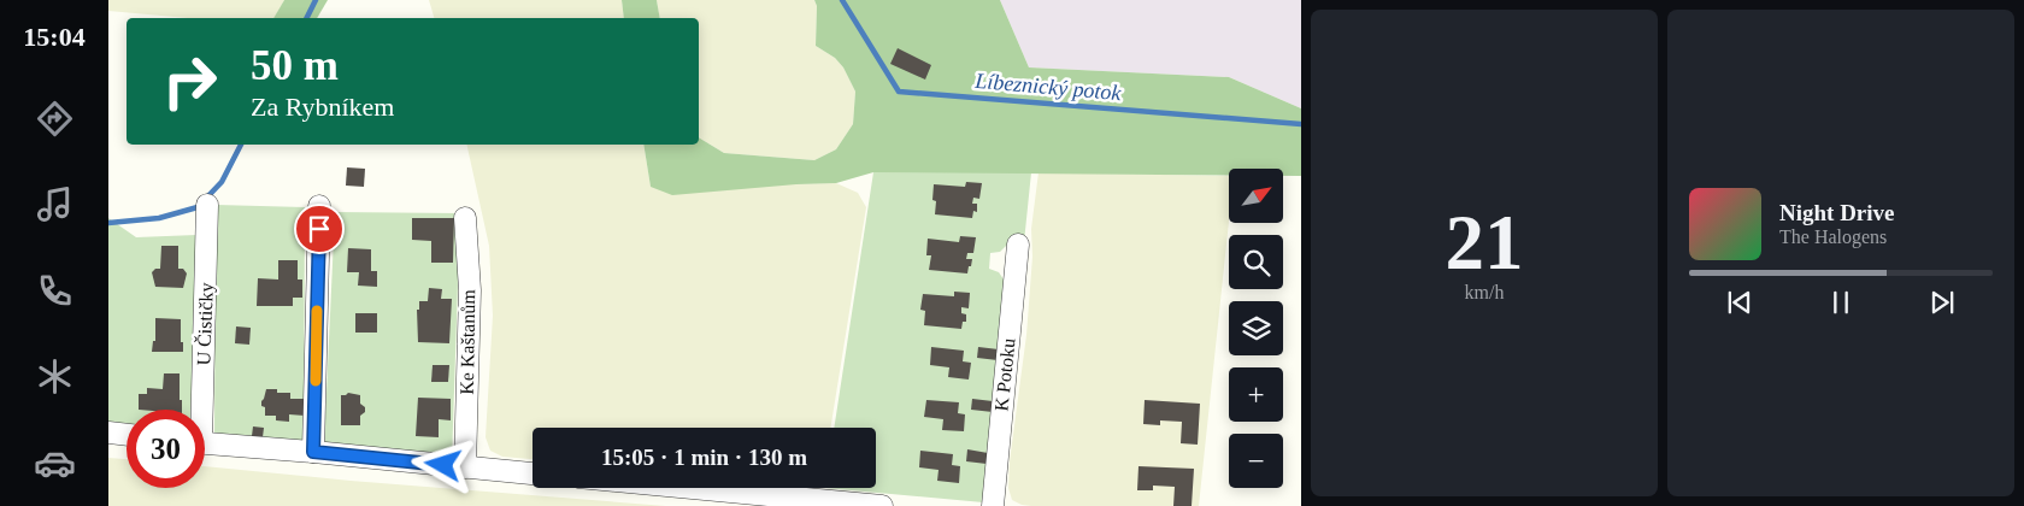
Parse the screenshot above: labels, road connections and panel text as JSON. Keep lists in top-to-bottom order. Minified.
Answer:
{"streets":{"street":["U Čističky","Ke Kaštanům","K Potoku"]},"water":["Líbeznický potok"],"north":"top right","page":{"tabs":"15:04","tile":["21","km/h"],"turn":["50 m","Za Rybníkem"],"map_buttons":["+","−"],"song":["Night Drive","The Halogens"],"limit":"30","trip":"15:05 · 1 min · 130 m"}}
